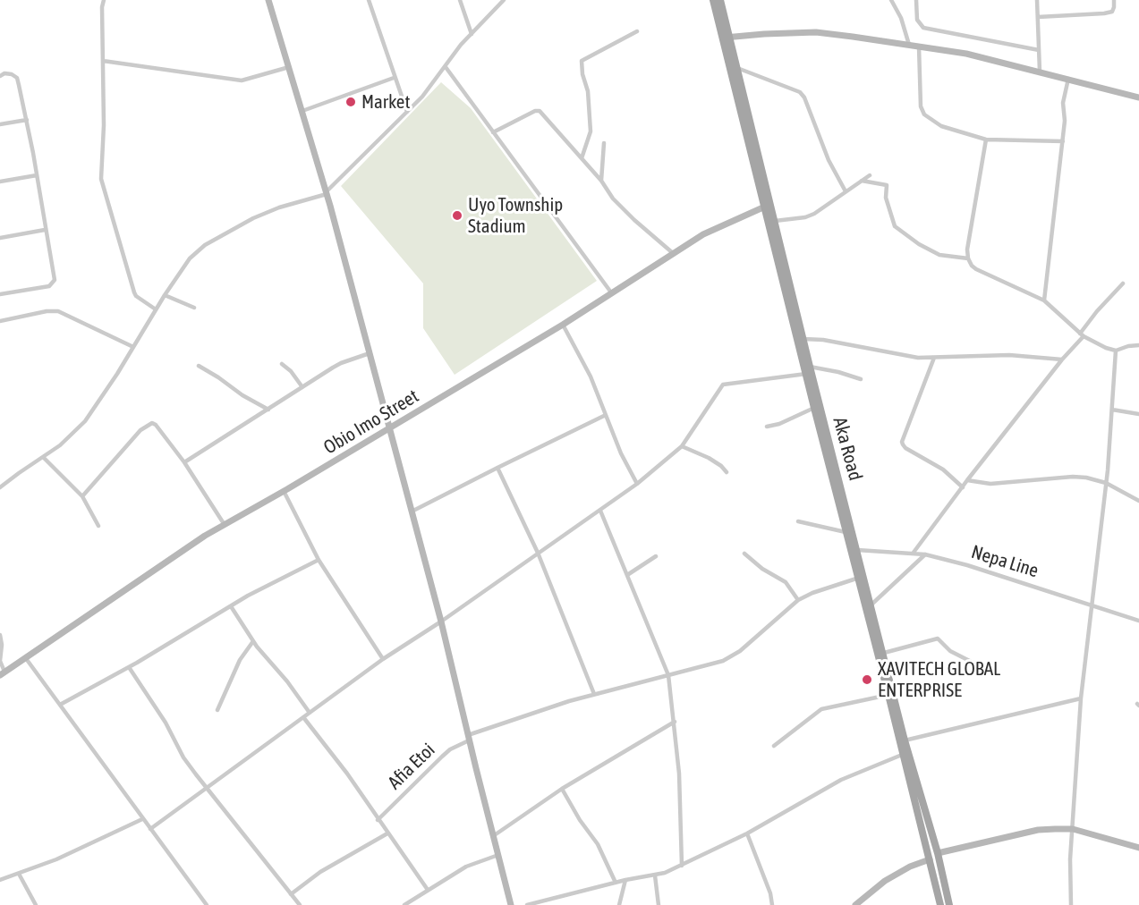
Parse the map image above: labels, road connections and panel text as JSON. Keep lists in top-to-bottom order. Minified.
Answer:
{"streets":{"main road":["Aka Road"],"street":["Obio Imo Street","Nepa Line","Afia Etoi"]},"crossings":[["Obio Imo Street","Aka Road"],["Aka Road","Nepa Line"],["Aka Road","Afia Etoi"]],"places":["Market","Uyo Township Stadium","XAVITECH GLOBAL ENTERPRISE"]}
